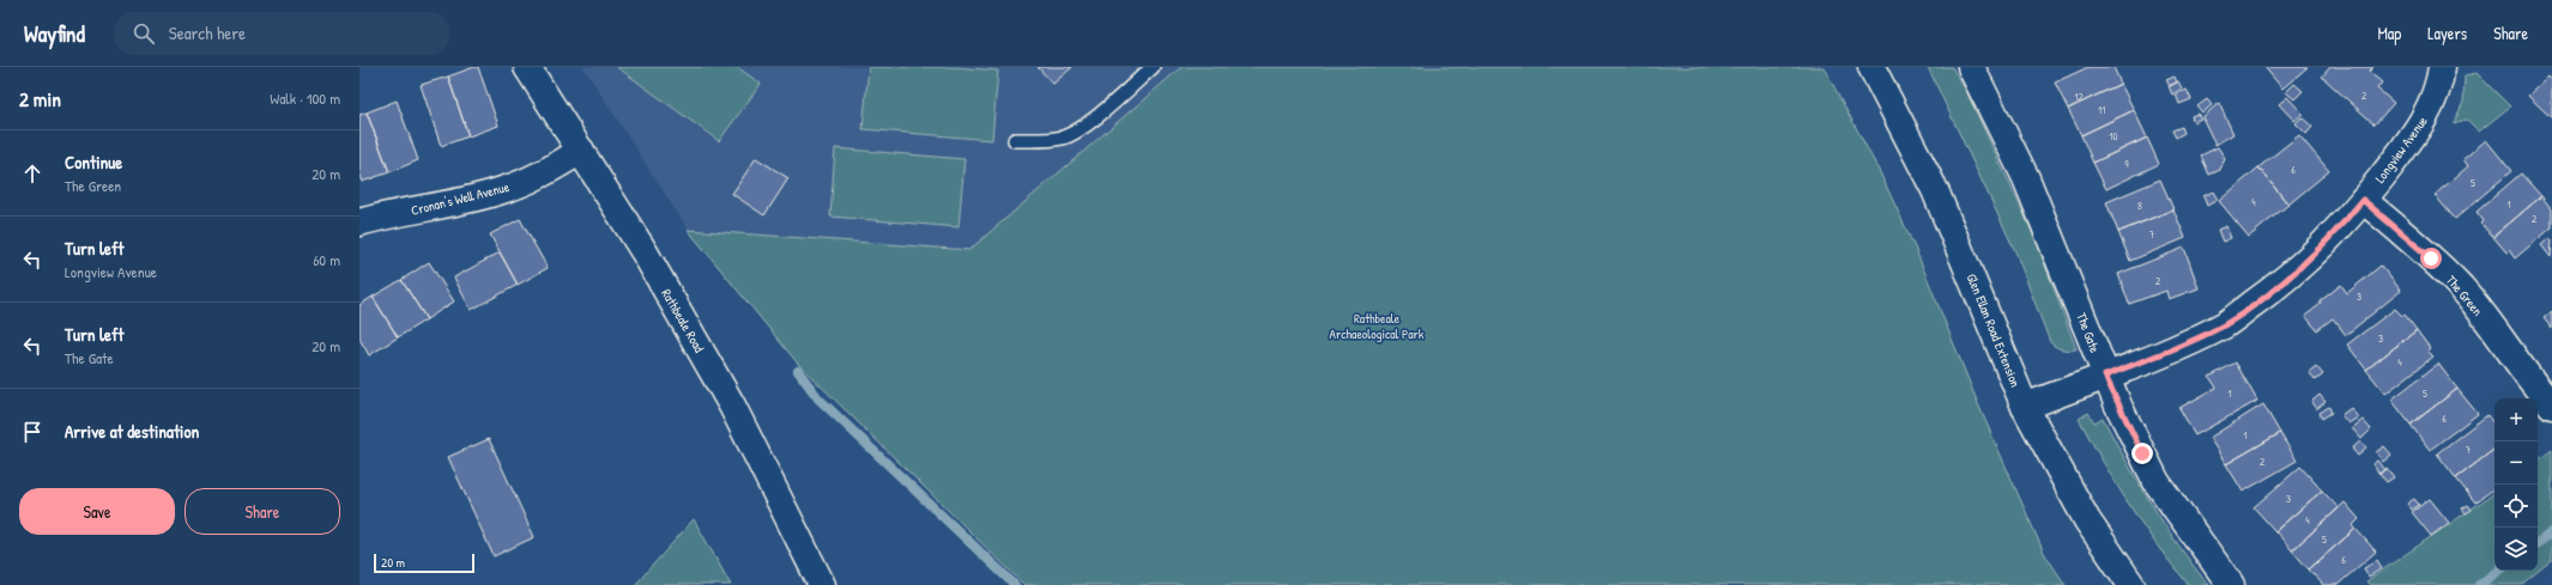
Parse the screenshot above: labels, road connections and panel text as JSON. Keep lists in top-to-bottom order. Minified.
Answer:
{"streets":{"street":["Longview Avenue","Cronan's Well Avenue","The Green","Rathbeale Road","Glen Ellan Road Extension","The Gate"]},"crossings":[["Longview Avenue","The Green"],["Longview Avenue","Glen Ellan Road Extension"],["Longview Avenue","The Gate"],["Cronan's Well Avenue","Rathbeale Road"]],"parks":["Rathbeale Archaeological Park"],"house_numbers":["2","12","11","10","9","6","5","4","1","8","2","7","2","3","3","4","1","5","6","1","7","2","3","4","5","6"],"scale_bar":"20 m","page":{"header":"Wayfind","search":"Search here","nav":["Map","Layers","Share"],"heading":["2 min","Walk · 100 m"],"list":[["Continue","The Green","20 m"],["Turn left","Longview Avenue","60 m"],["Turn left","The Gate","20 m"],"Arrive at destination"],"map_buttons":["+","−"],"buttons":["Save","Share"],"scale":"20 m"}}
